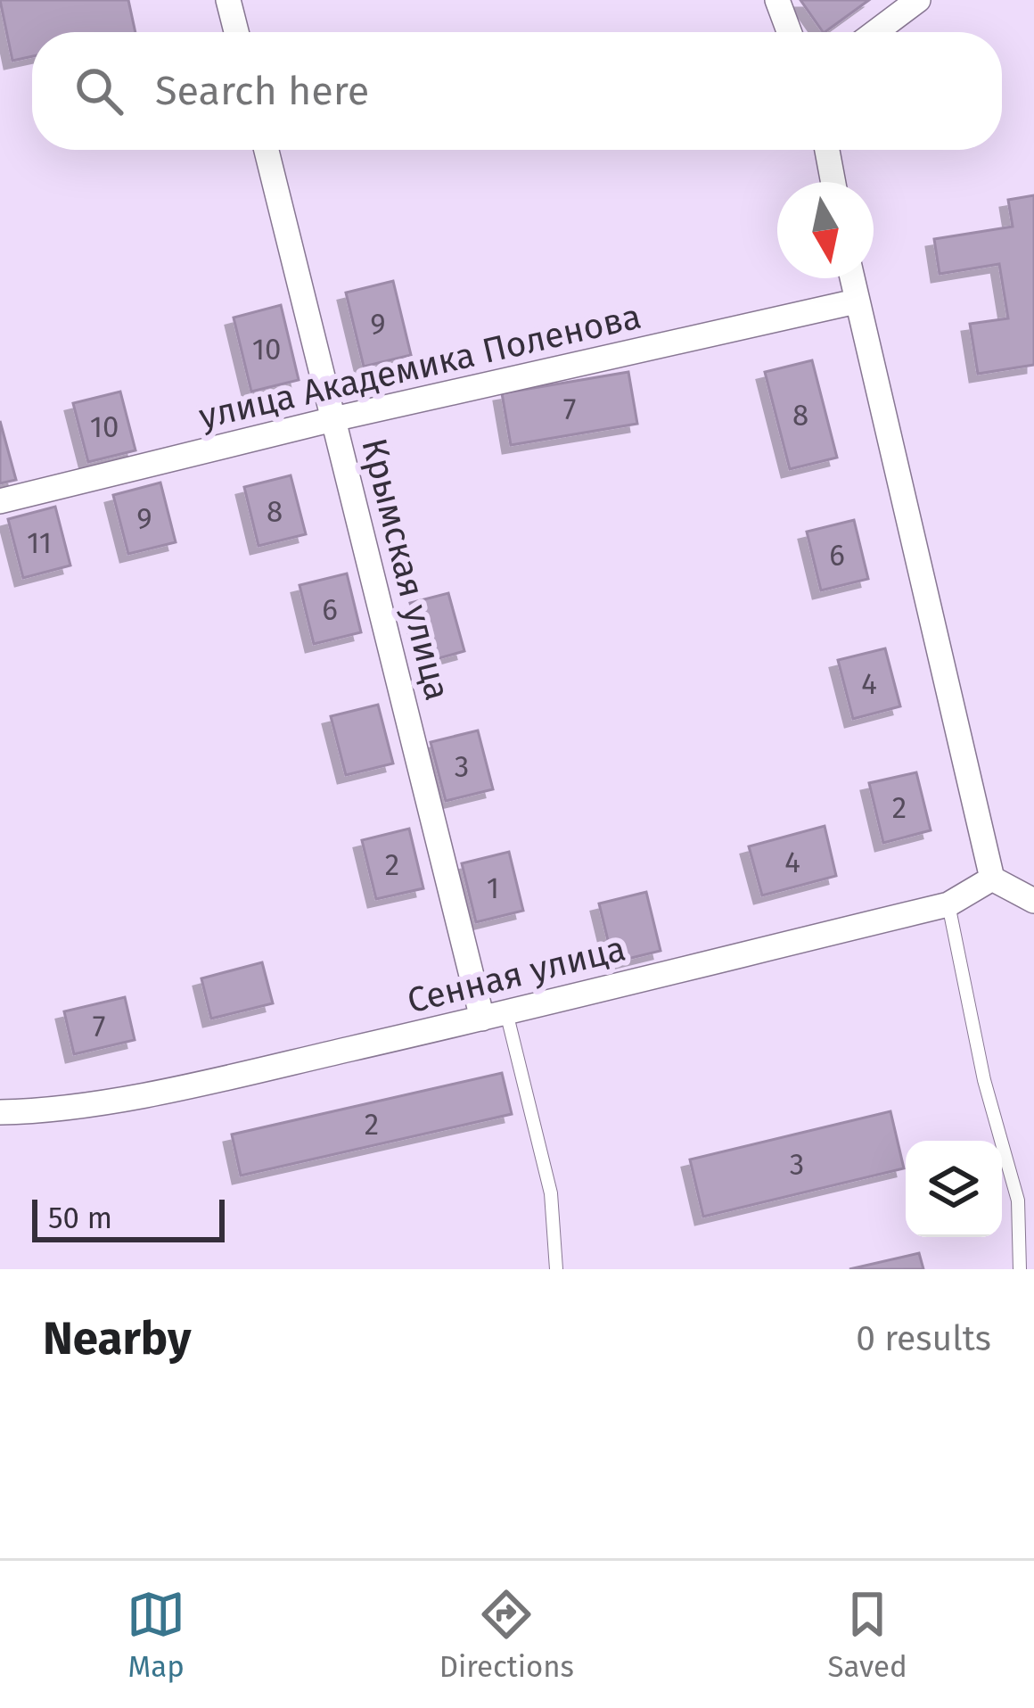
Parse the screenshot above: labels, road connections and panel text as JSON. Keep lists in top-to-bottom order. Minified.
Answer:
{"streets":{"street":["улица Академика Поленова","Крымская улица","Сенная улица"]},"crossings":[["улица Академика Поленова","Крымская улица"],["Крымская улица","Сенная улица"]],"house_numbers":["9","10","7","8","10","8","9","11","6","6","4","3","2","4","2","1","7","2","3"],"scale_bar":"50 m","north":"bottom","page":{"search":"Search here","scale":"50 m","heading":["Nearby","0 results"],"nav":["Map","Directions","Saved"]}}
